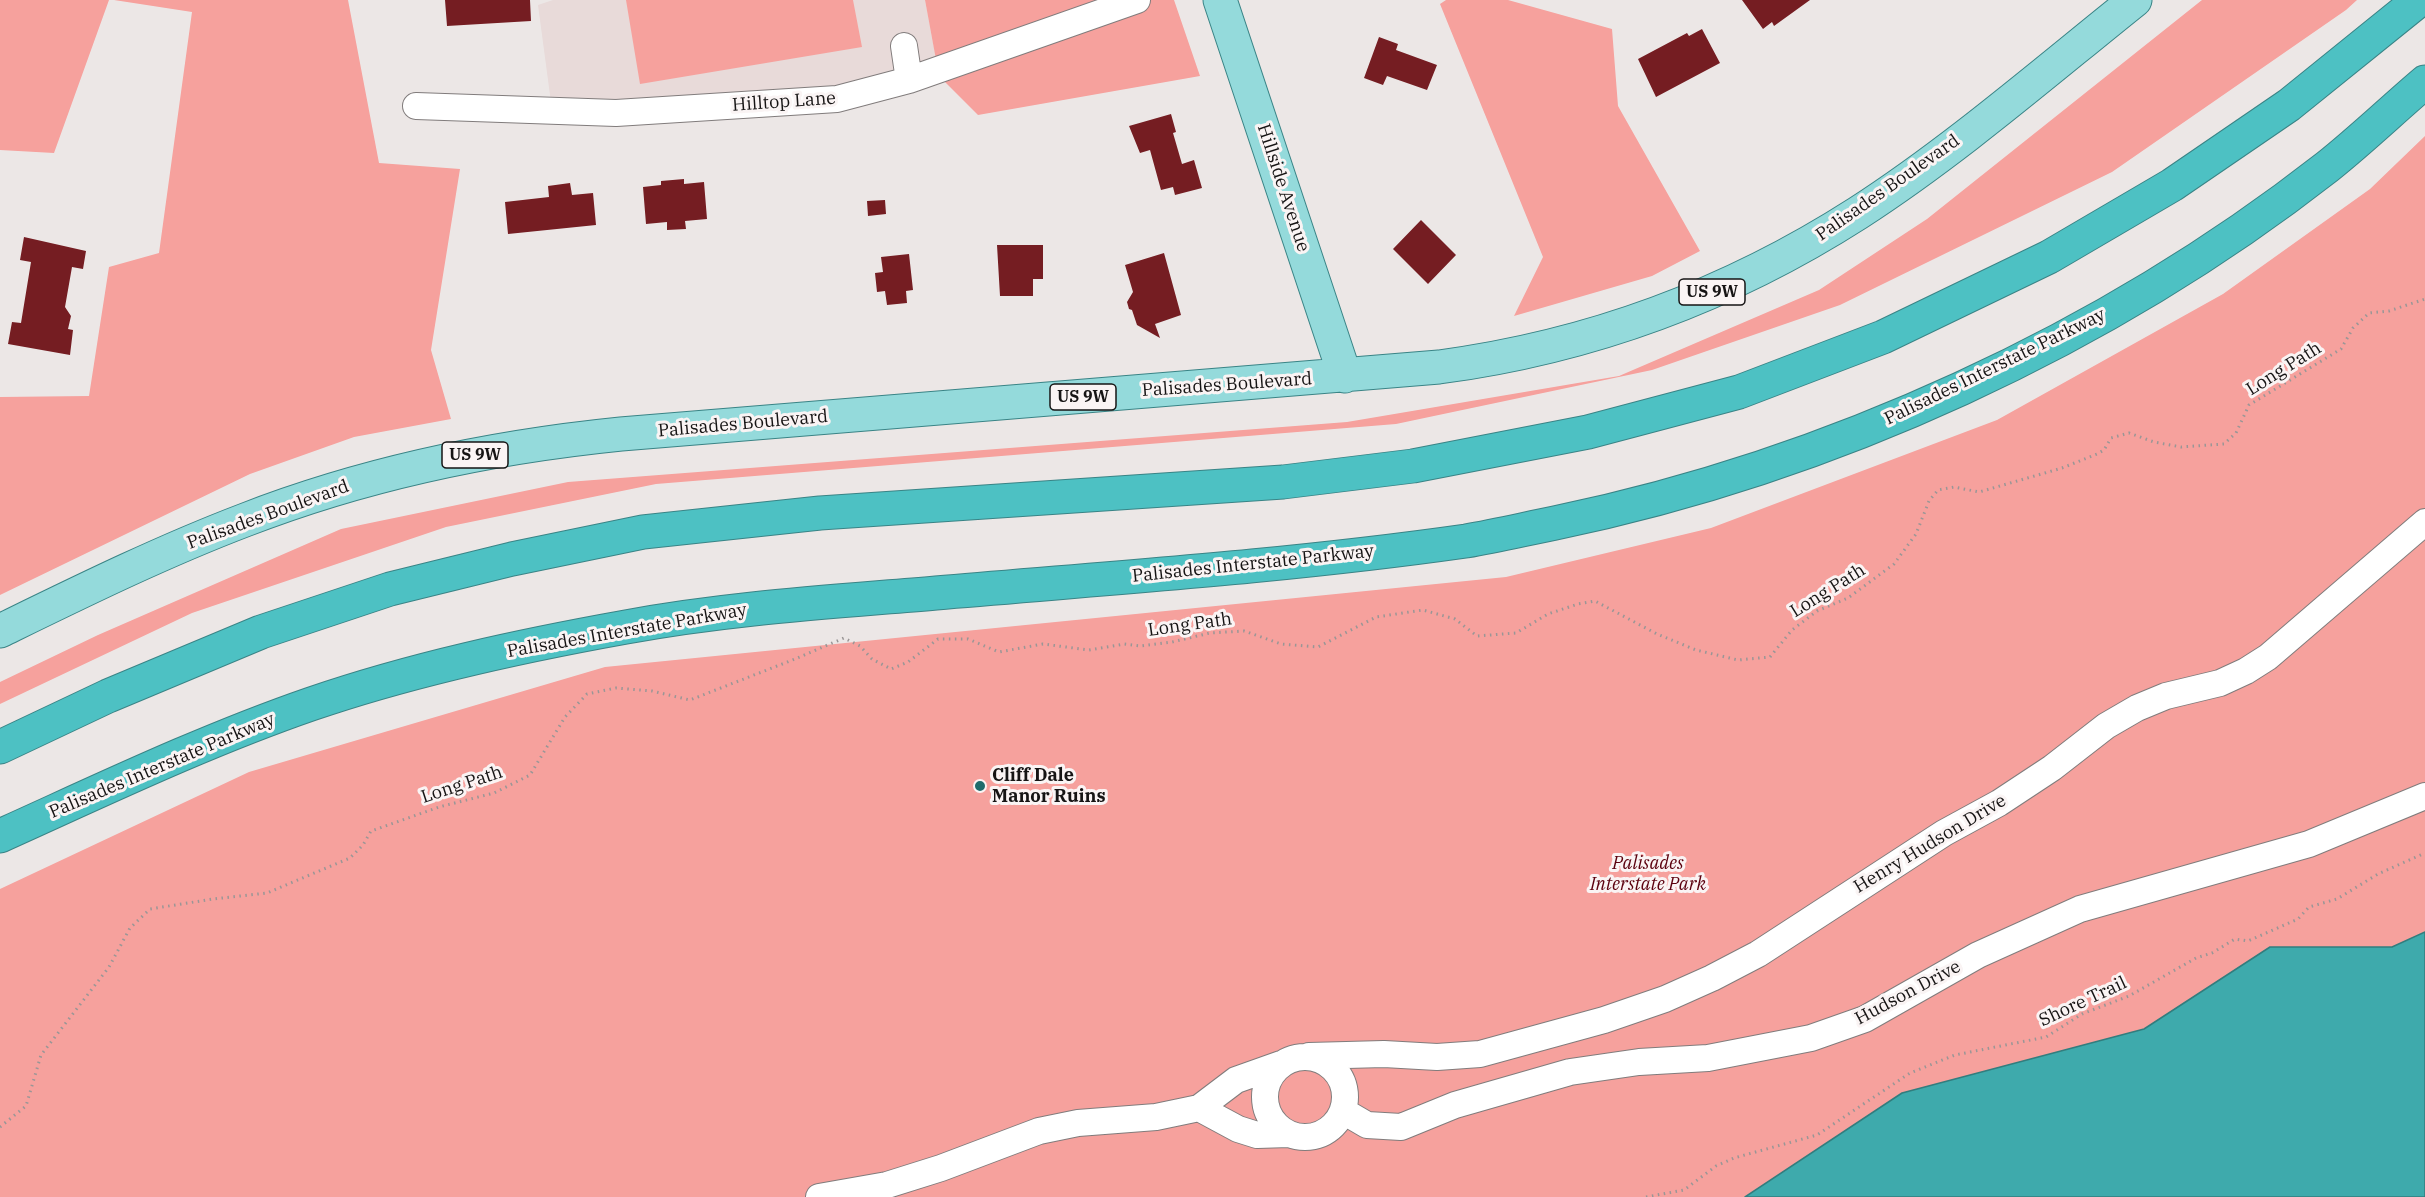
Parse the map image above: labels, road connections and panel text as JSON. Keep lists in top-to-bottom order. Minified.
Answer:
{"streets":{"highway":["Palisades Interstate Parkway"],"main road":["Hillside Avenue","Palisades Boulevard","US 9W"],"street":["Hilltop Lane","Henry Hudson Drive","Hudson Drive"],"path":["Long Path","Shore Trail"]},"crossings":[["Hillside Avenue","Palisades Boulevard"],["Henry Hudson Drive","Hudson Drive"]],"parks":["Palisades Interstate Park"],"places":["Cliff Dale Manor Ruins"]}
